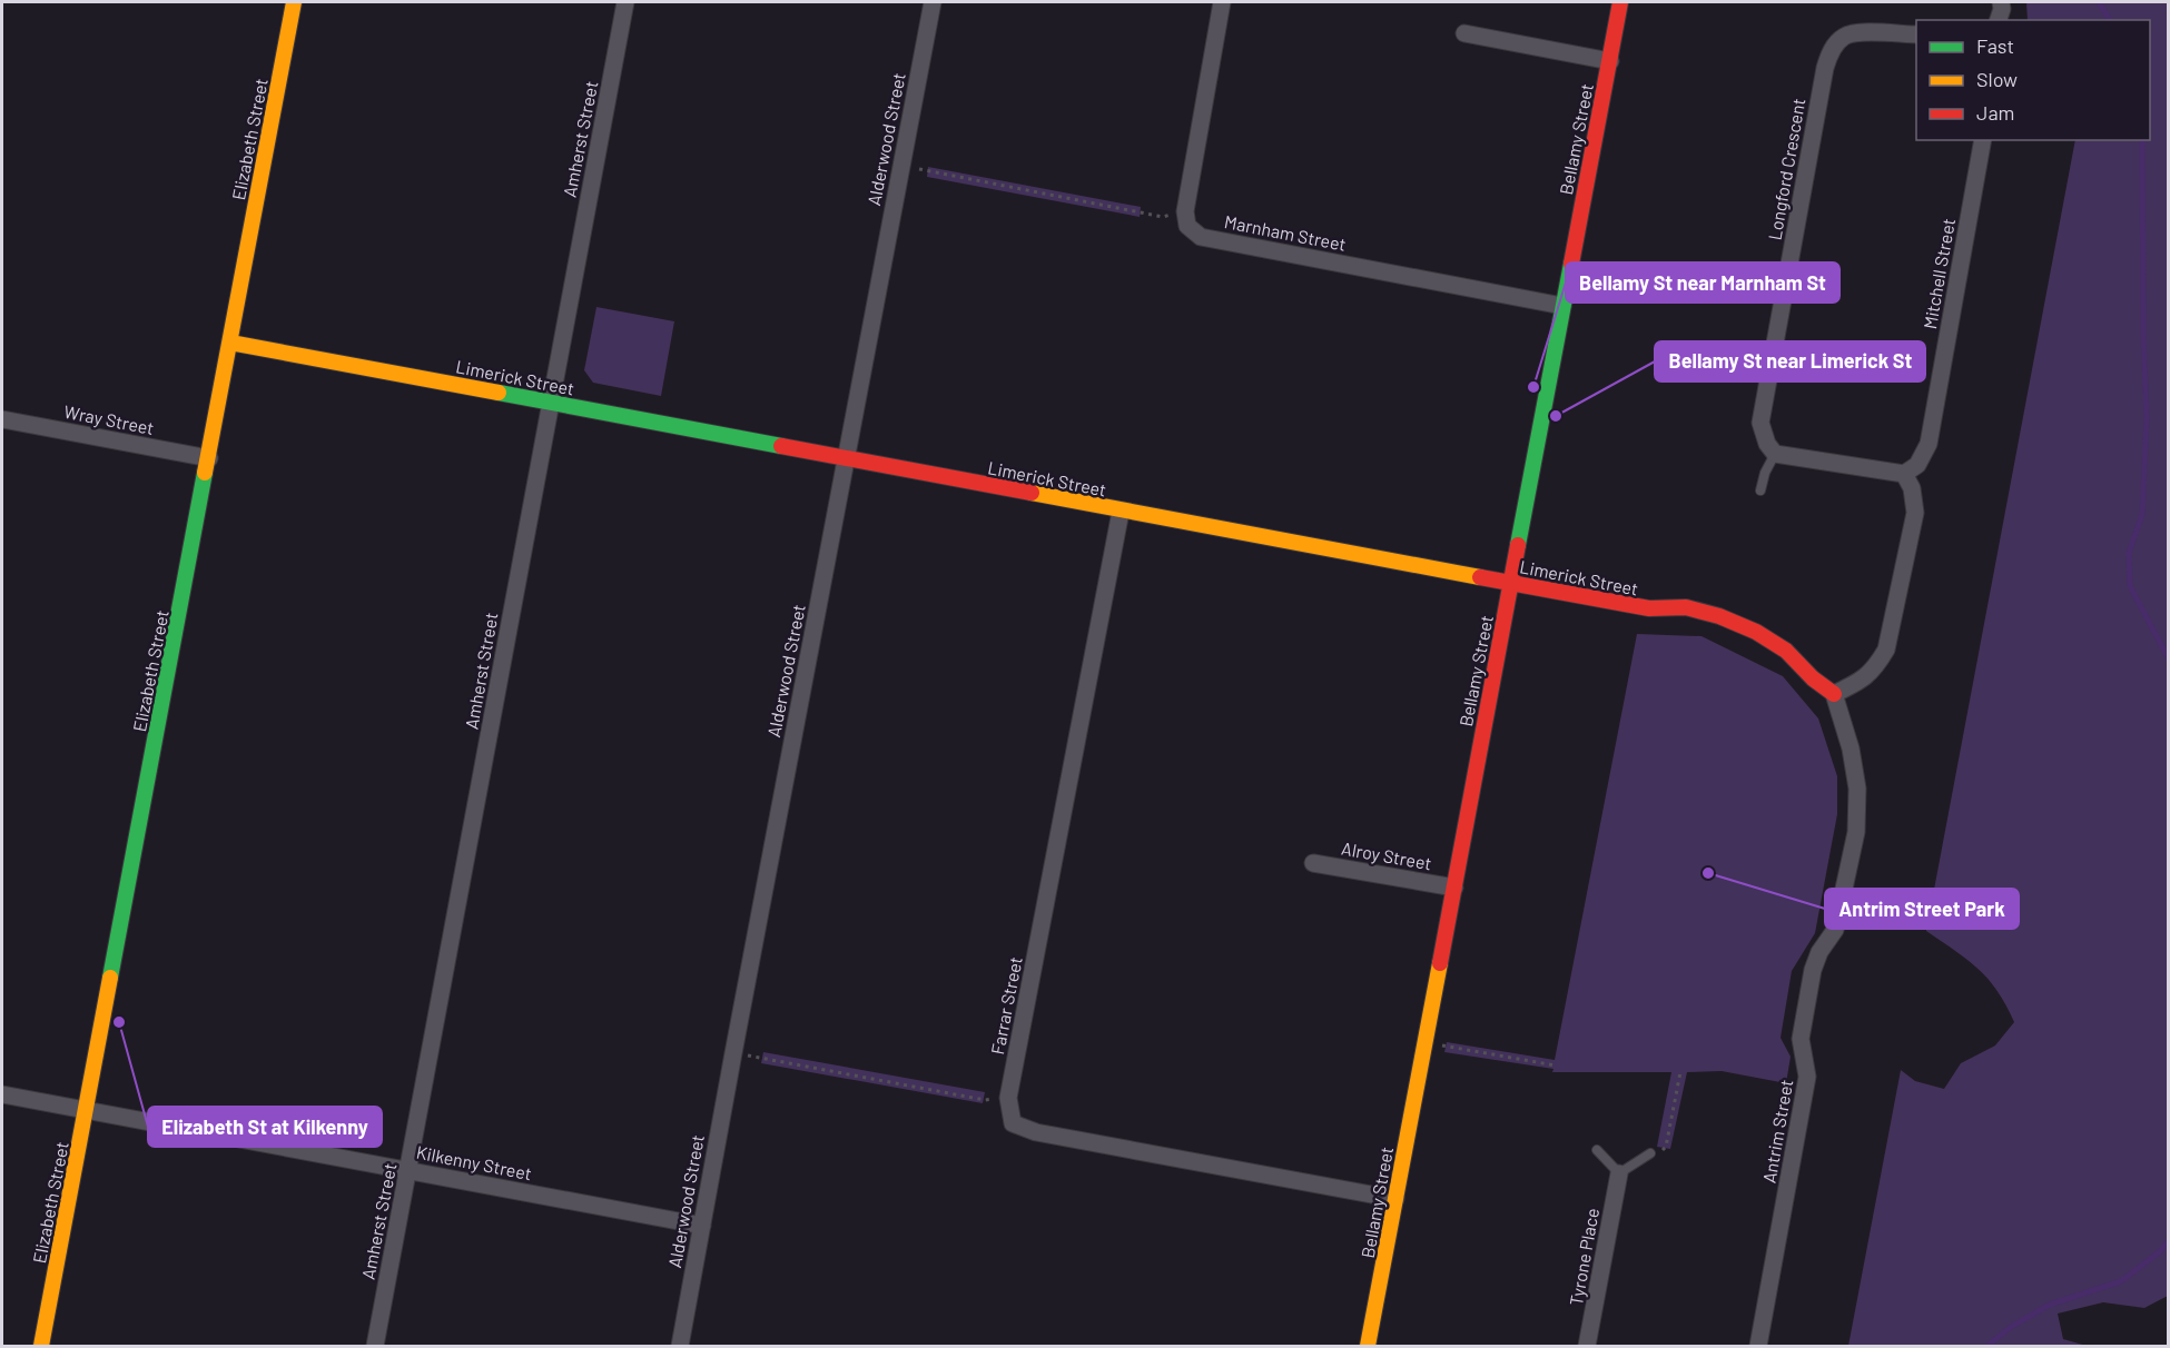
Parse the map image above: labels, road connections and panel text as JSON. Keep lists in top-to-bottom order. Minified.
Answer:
{"streets":{"street":["Elizabeth Street","Amherst Street","Alderwood Street","Bellamy Street","Longford Crescent","Marnham Street","Mitchell Street","Limerick Street","Wray Street","Alroy Street","Farrar Street","Antrim Street","Kilkenny Street","Tyrone Place"]},"crossings":[["Elizabeth Street","Limerick Street"],["Elizabeth Street","Wray Street"],["Elizabeth Street","Kilkenny Street"],["Amherst Street","Limerick Street"],["Amherst Street","Kilkenny Street"],["Alderwood Street","Limerick Street"],["Alderwood Street","Kilkenny Street"],["Bellamy Street","Marnham Street"],["Bellamy Street","Limerick Street"],["Bellamy Street","Alroy Street"],["Limerick Street","Farrar Street"],["Limerick Street","Antrim Street"]],"places":["Bellamy St near Marnham St","Bellamy St near Limerick St","Antrim Street Park","Elizabeth St at Kilkenny"],"legend":["Fast","Slow","Jam"]}
